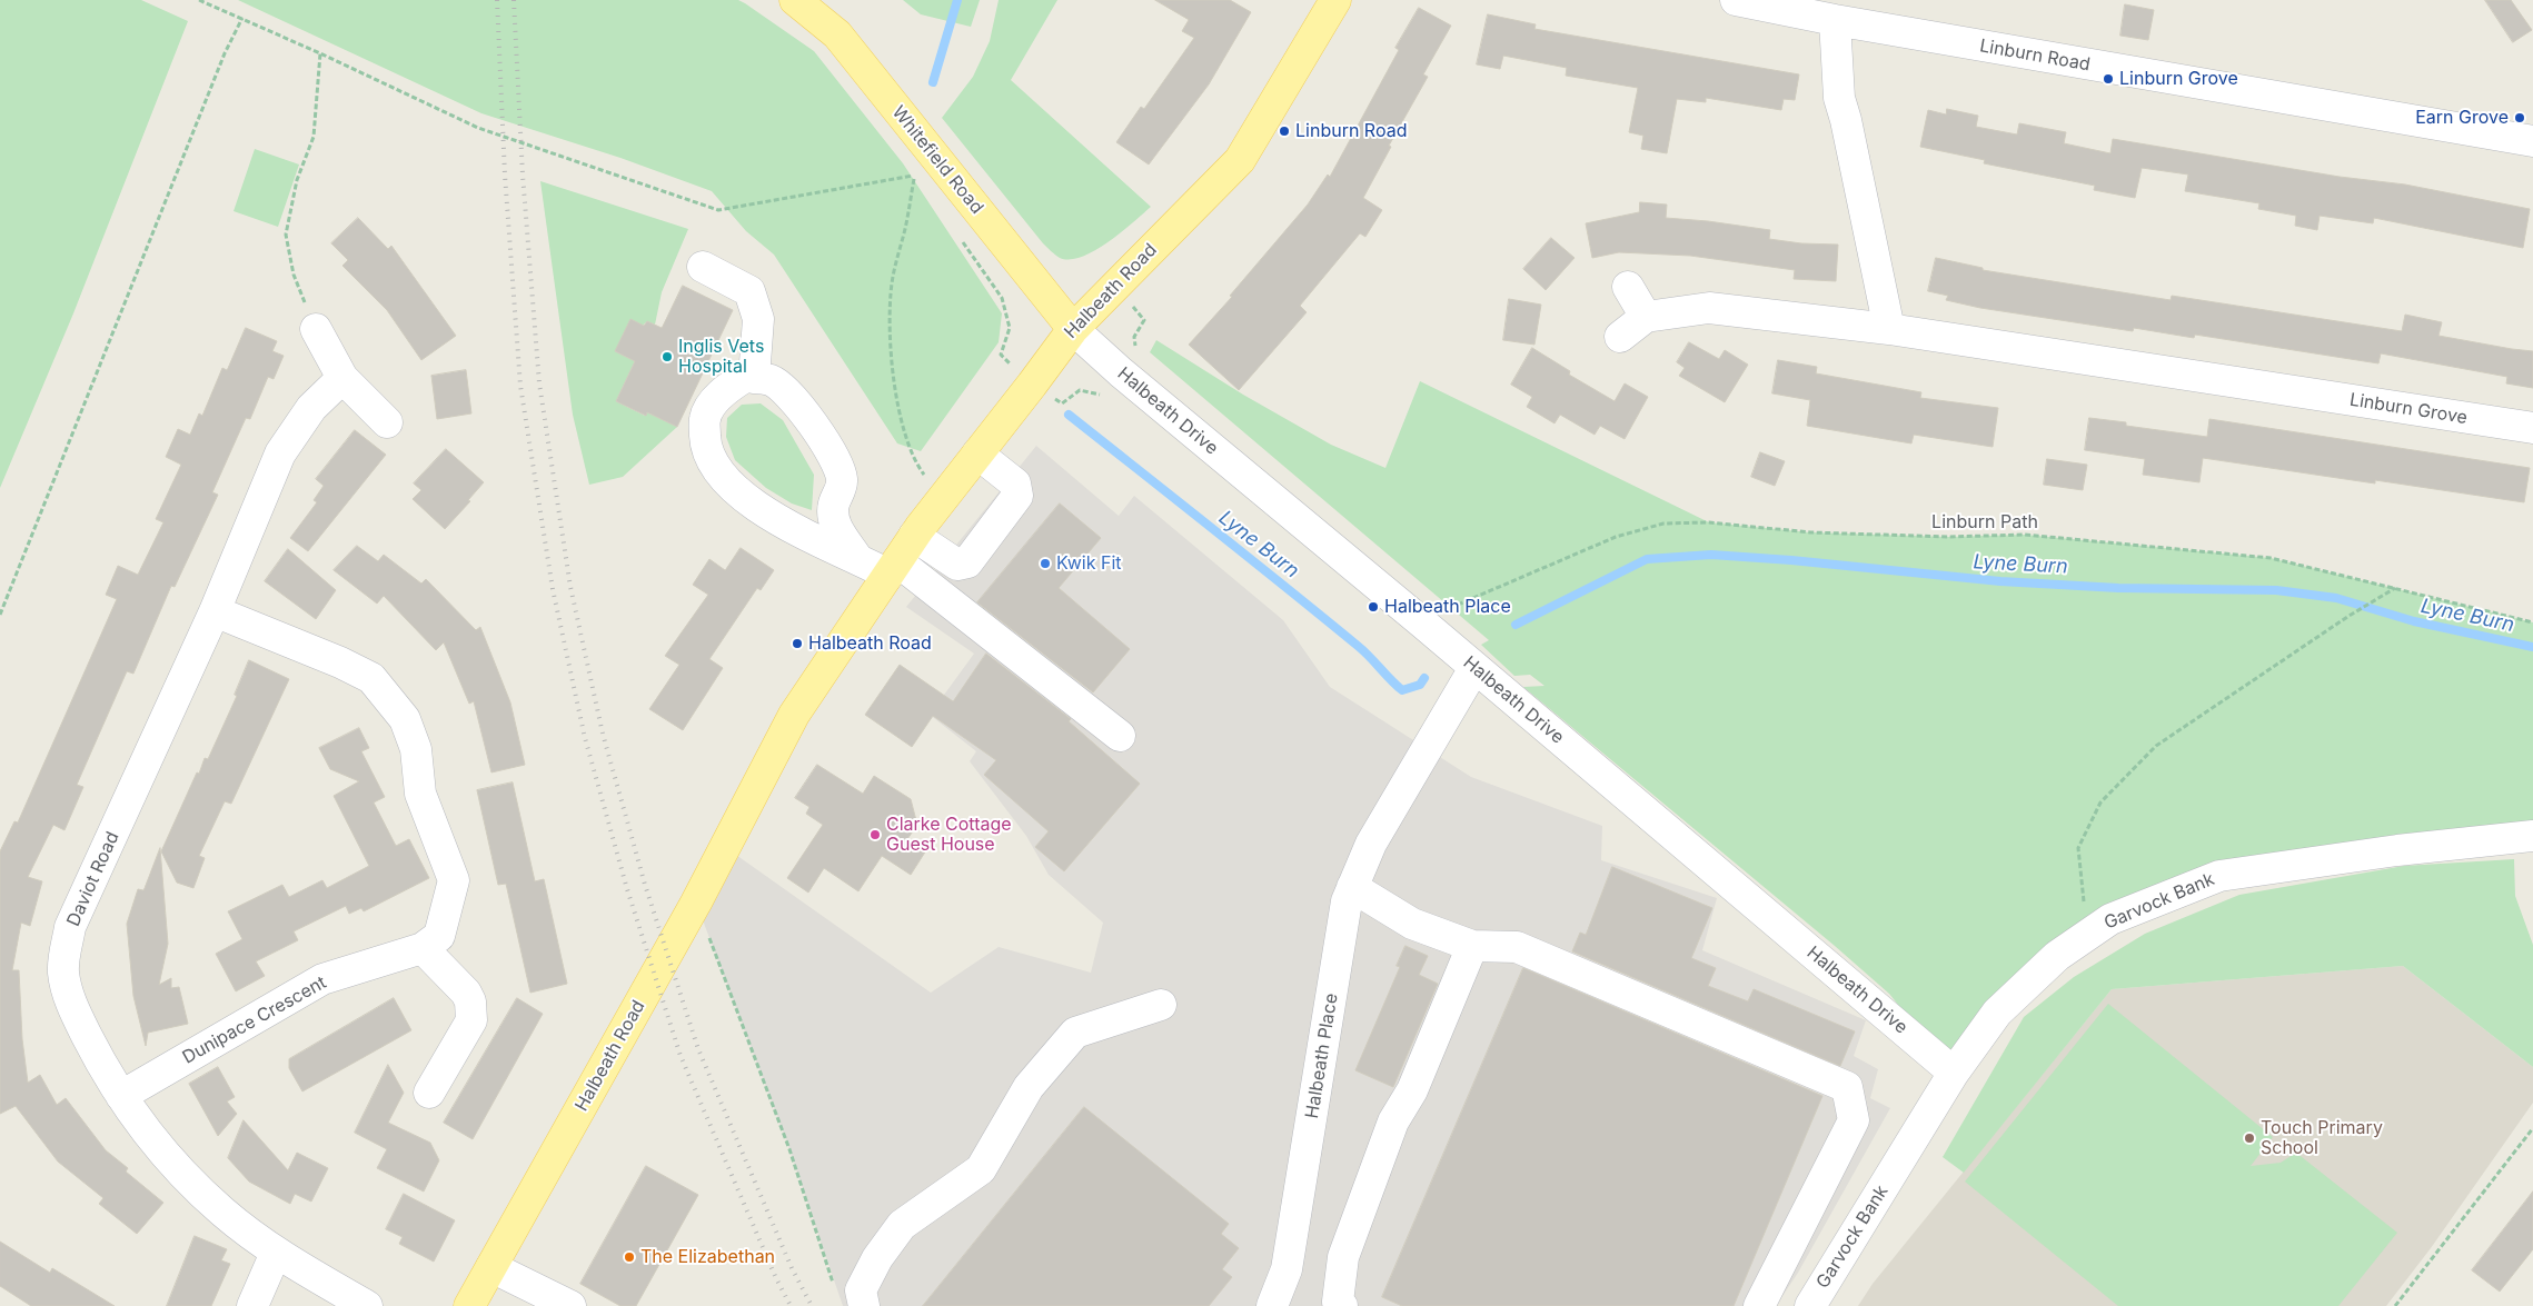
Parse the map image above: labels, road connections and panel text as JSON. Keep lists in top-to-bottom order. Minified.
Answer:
{"streets":{"main road":["Whitefield Road","Halbeath Road"],"street":["Linburn Road","Linburn Grove","Halbeath Drive","Daviot Road","Garvock Bank","Dunipace Crescent","Halbeath Place"],"path":["Linburn Path"]},"crossings":[["Whitefield Road","Halbeath Road"],["Whitefield Road","Halbeath Drive"],["Halbeath Road","Halbeath Drive"],["Halbeath Drive","Garvock Bank"],["Halbeath Drive","Halbeath Place"],["Daviot Road","Dunipace Crescent"]],"water":["Lyne Burn"],"places":["Linburn Grove","Earn Grove","Linburn Road","Inglis Vets Hospital","Kwik Fit","Halbeath Place","Halbeath Road","Clarke Cottage Guest House","Touch Primary School","The Elizabethan"]}
